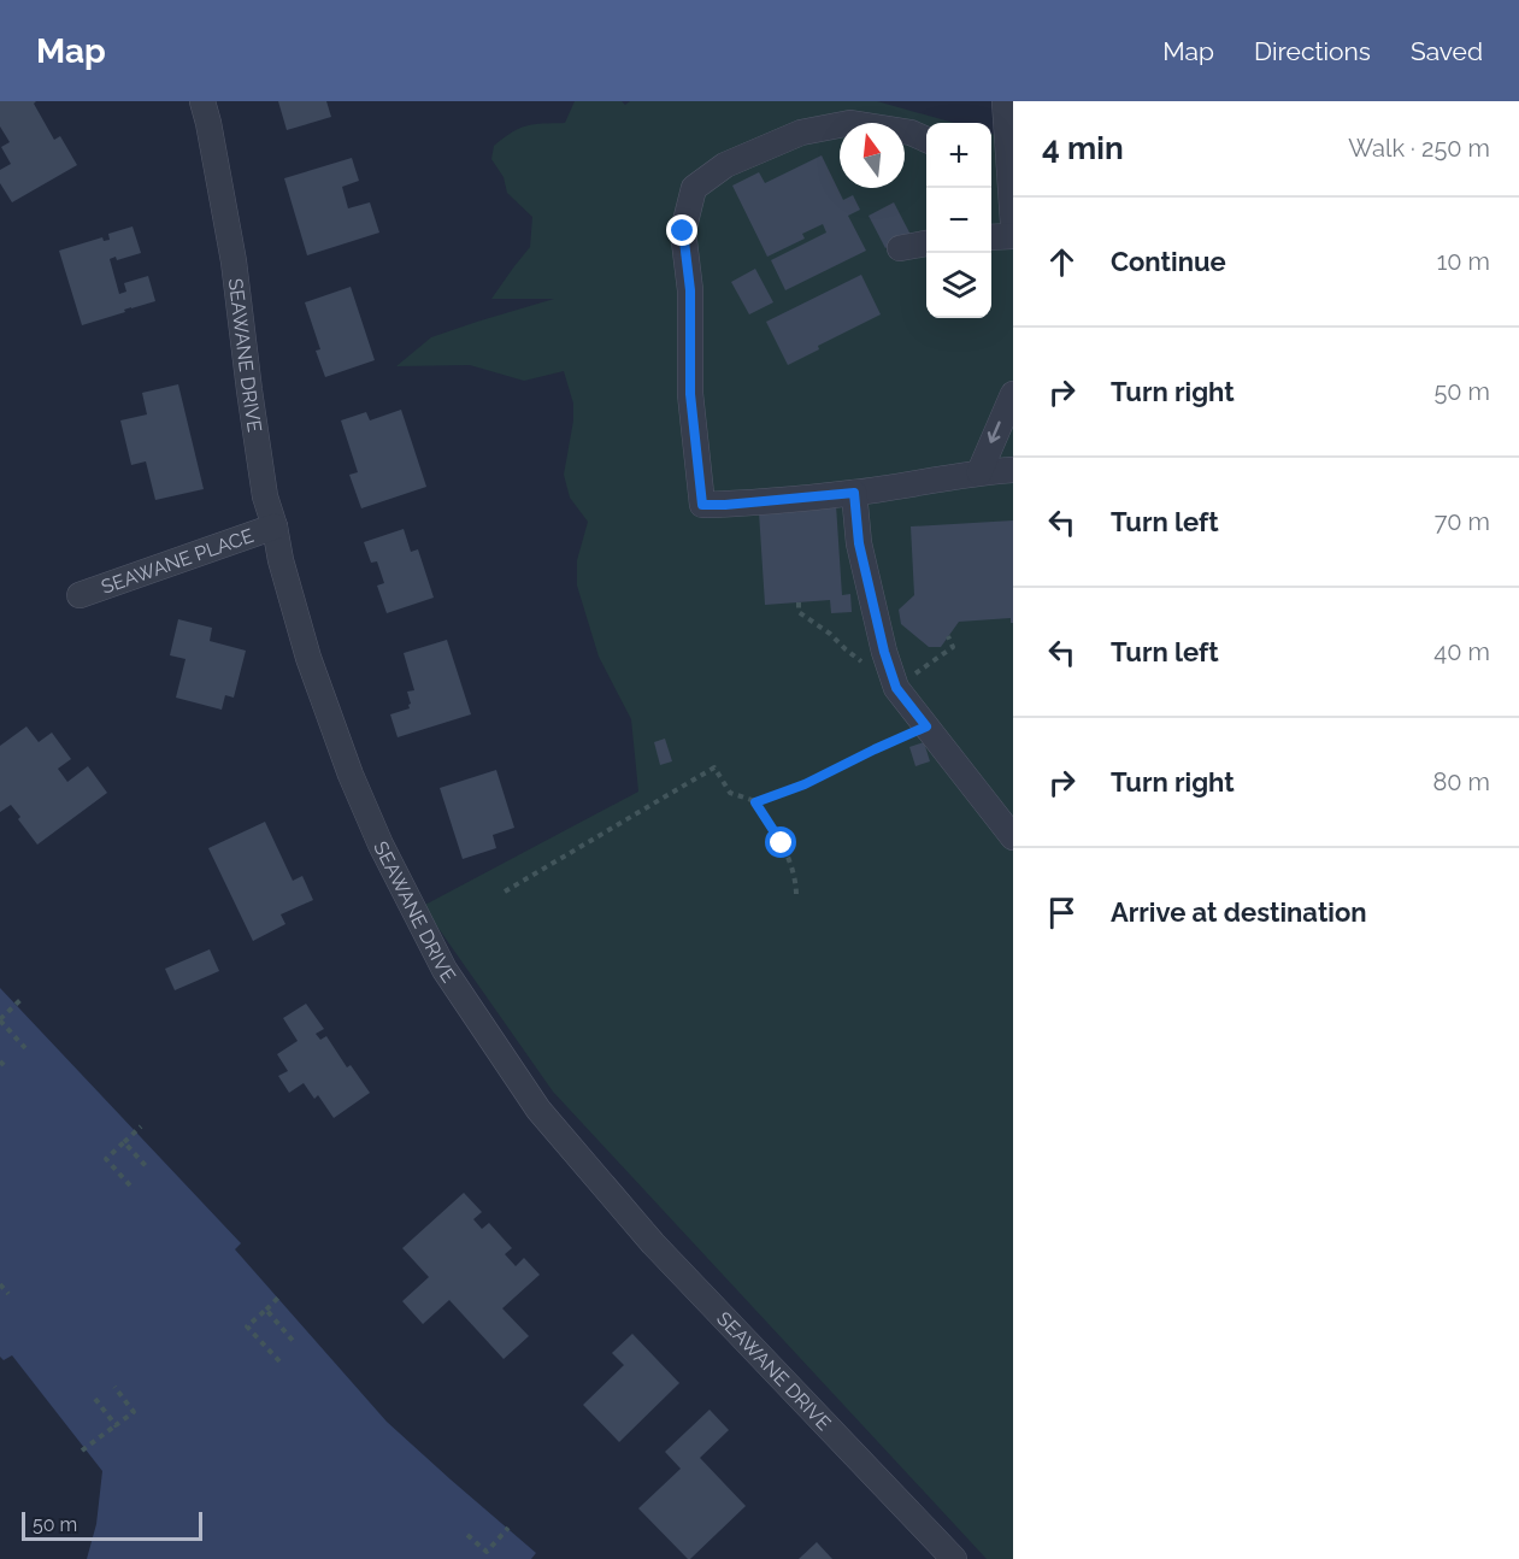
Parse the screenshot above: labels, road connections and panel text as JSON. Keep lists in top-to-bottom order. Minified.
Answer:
{"streets":{"street":["SEAWANE DRIVE","SEAWANE PLACE"]},"crossings":[["SEAWANE DRIVE","SEAWANE PLACE"]],"scale_bar":"50 m","north":"top","page":{"header":"Map","nav":["Map","Directions","Saved"],"heading":["4 min","Walk · 250 m"],"map_buttons":["+","−"],"list":[["Continue","10 m"],["Turn right","50 m"],["Turn left","70 m"],["Turn left","40 m"],["Turn right","80 m"],"Arrive at destination"],"scale":"50 m"}}
